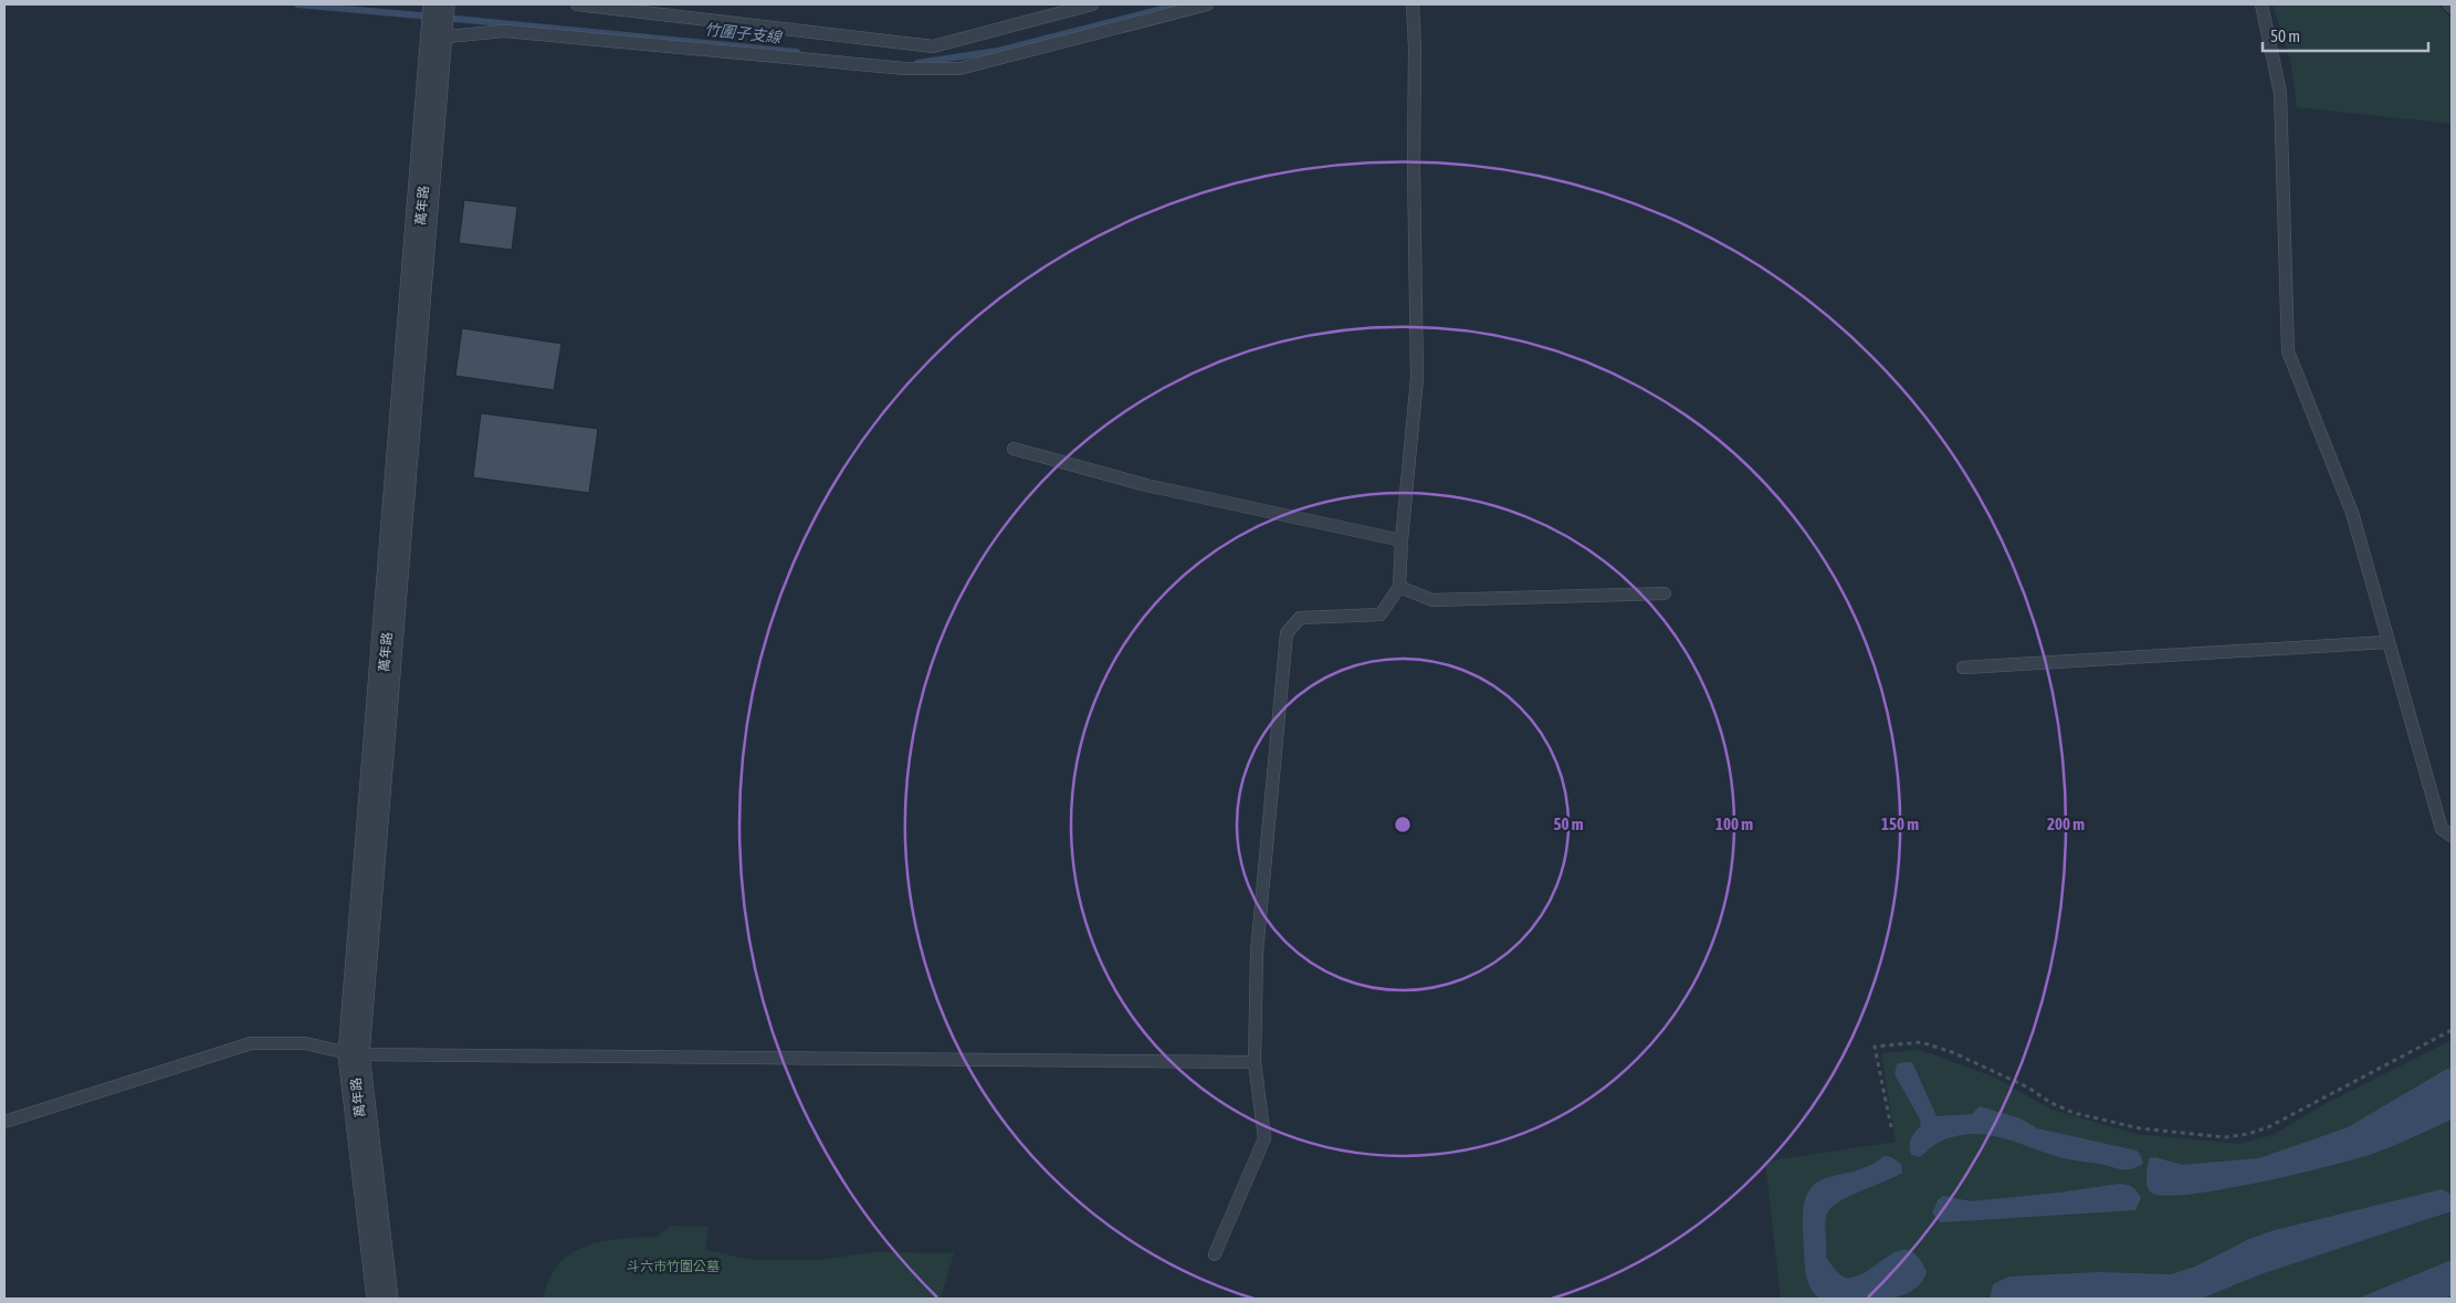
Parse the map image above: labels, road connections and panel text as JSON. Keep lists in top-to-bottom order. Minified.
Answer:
{"streets":{"street":["萬年路"]},"water":["竹圍子支線"],"parks":["斗六市竹圍公墓"],"scale_bar":"50 m","rings":["50 m","100 m","150 m","200 m"]}
